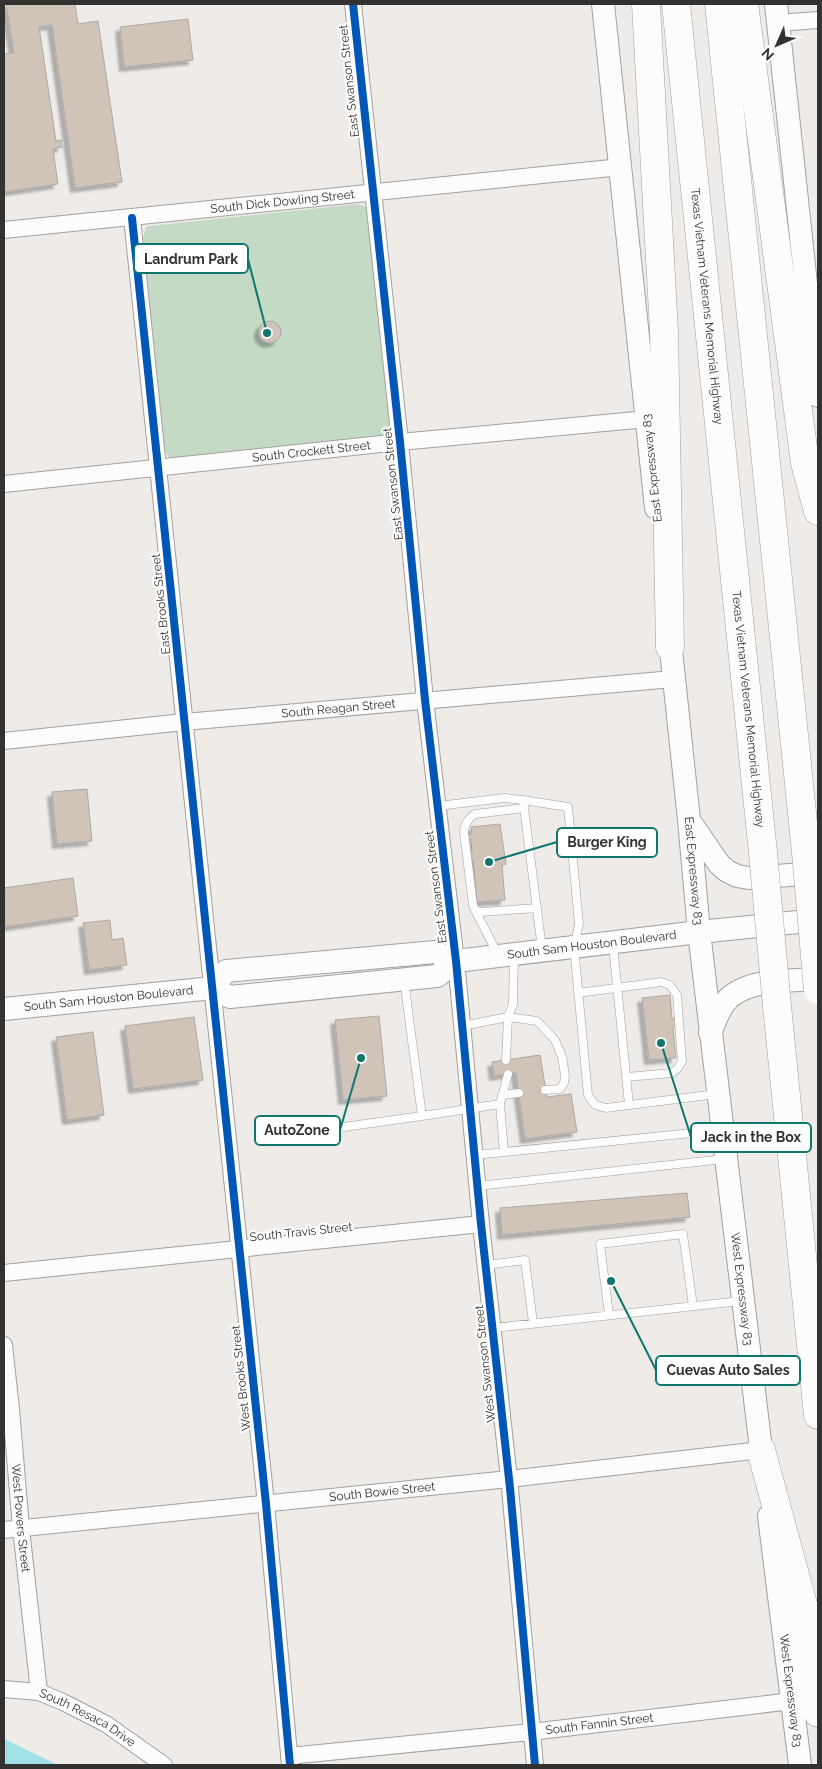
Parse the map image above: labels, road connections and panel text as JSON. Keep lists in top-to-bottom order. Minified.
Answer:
{"streets":{"highway":["Texas Vietnam Veterans Memorial Highway"],"main road":["East Expressway 83","South Sam Houston Boulevard","West Expressway 83"],"street":["East Swanson Street","South Dick Dowling Street","South Crockett Street","East Brooks Street","South Reagan Street","South Travis Street","West Swanson Street","West Brooks Street","South Bowie Street","West Powers Street","South Resaca Drive","South Fannin Street"]},"crossings":[["East Swanson Street","South Dick Dowling Street"],["East Swanson Street","South Crockett Street"],["East Swanson Street","South Reagan Street"],["East Swanson Street","South Sam Houston Boulevard"],["East Swanson Street","West Swanson Street"],["South Dick Dowling Street","East Expressway 83"],["South Dick Dowling Street","East Brooks Street"],["South Crockett Street","East Expressway 83"],["South Crockett Street","East Brooks Street"],["East Expressway 83","South Reagan Street"],["East Expressway 83","South Sam Houston Boulevard"],["East Expressway 83","West Expressway 83"],["East Brooks Street","South Reagan Street"],["East Brooks Street","South Sam Houston Boulevard"],["East Brooks Street","West Brooks Street"],["South Sam Houston Boulevard","West Expressway 83"],["South Sam Houston Boulevard","West Swanson Street"],["South Sam Houston Boulevard","West Brooks Street"],["South Travis Street","West Swanson Street"],["South Travis Street","West Brooks Street"],["West Expressway 83","South Bowie Street"],["West Expressway 83","South Fannin Street"],["West Swanson Street","South Bowie Street"],["West Swanson Street","South Fannin Street"],["West Brooks Street","South Bowie Street"],["West Brooks Street","South Fannin Street"],["South Bowie Street","West Powers Street"],["West Powers Street","South Resaca Drive"]],"places":["Landrum Park","Burger King","Jack in the Box","AutoZone","Cuevas Auto Sales"],"north":"bottom left"}
